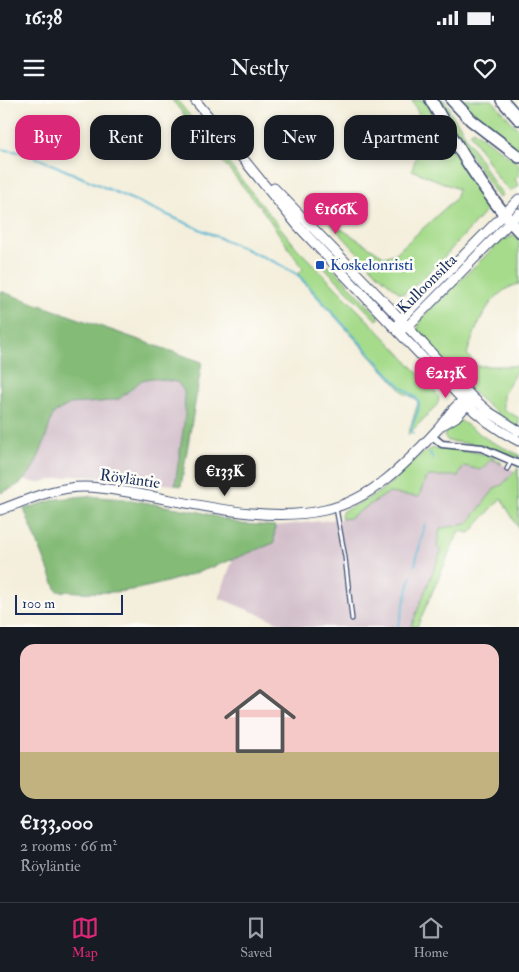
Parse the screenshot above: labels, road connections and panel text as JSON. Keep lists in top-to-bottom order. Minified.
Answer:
{"streets":{"main road":["Kulloonsilta","Röyläntie"]},"places":{"transit":["Koskelonristi"]},"scale_bar":"100 m","page":{"status":"16:38","header":"Nestly","chip":["Buy","Rent","Filters","New","Apartment"],"price":["€166K","€213K","€133K"],"scale":"100 m","list":[{"name":"€133,000","note":"2 rooms · 66 m² · Röyläntie"}],"tabs":["Map","Saved","Home"]}}
